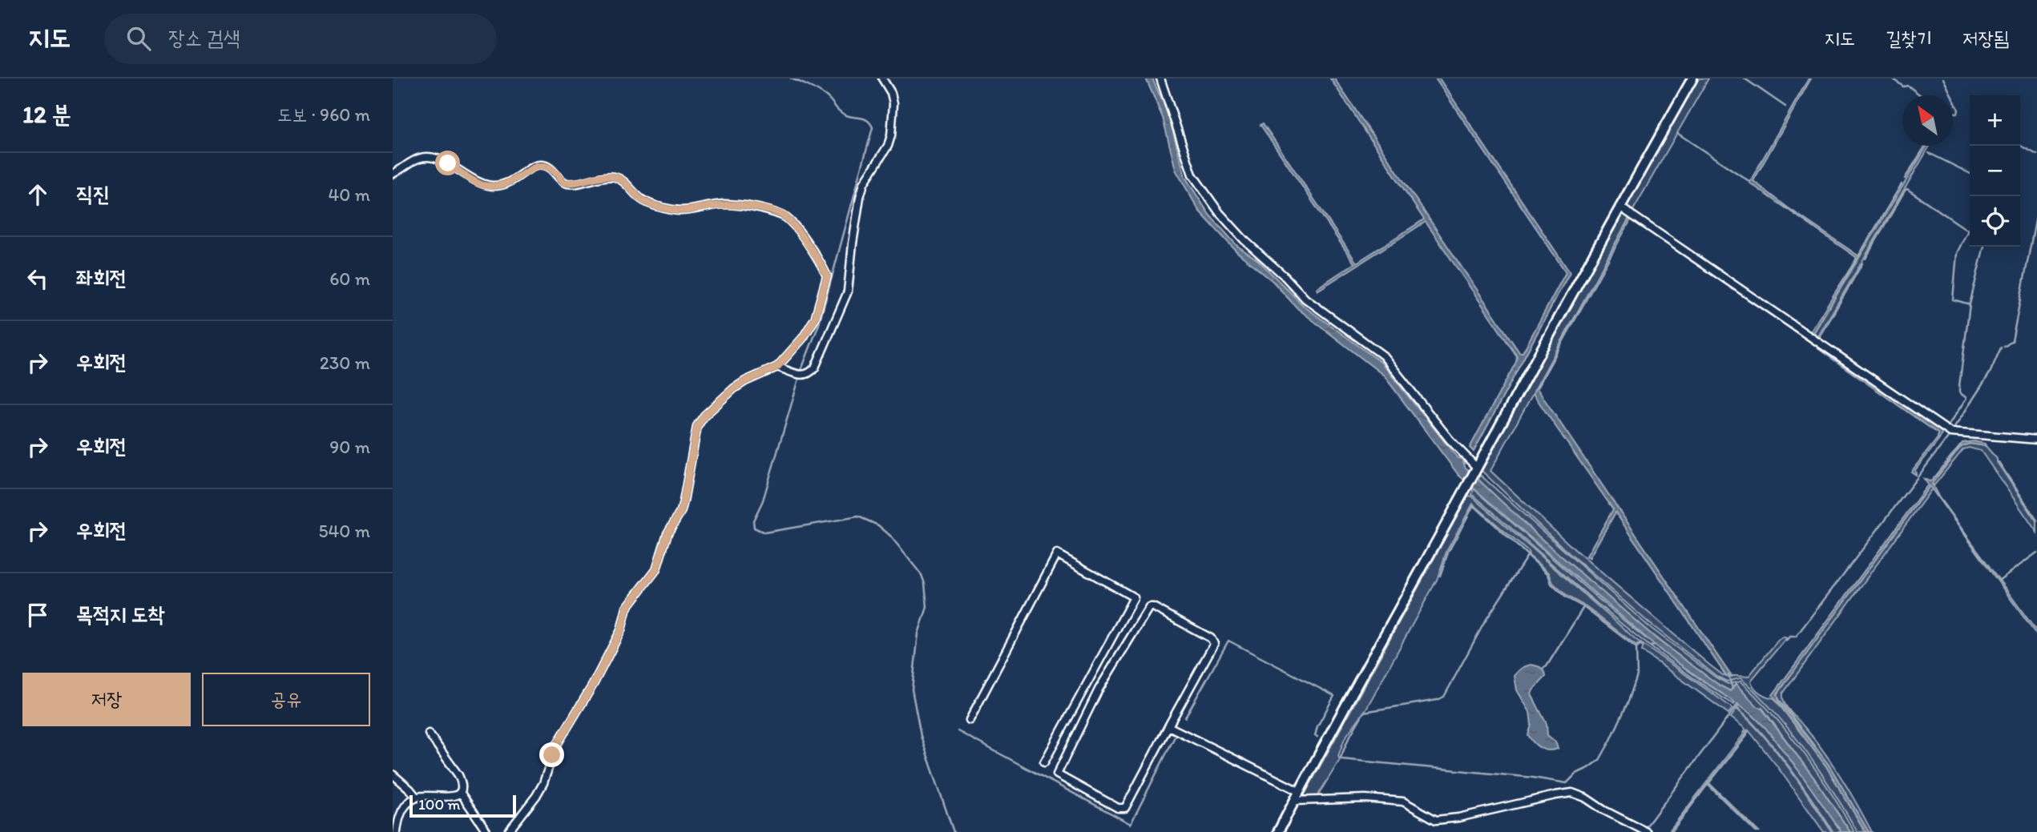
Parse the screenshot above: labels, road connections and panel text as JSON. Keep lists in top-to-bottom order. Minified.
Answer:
{"scale_bar":"100 m","north":"top left","page":{"header":"지도","search":"장소 검색","nav":["지도","길찾기","저장됨"],"heading":["12 분","도보 · 960 m"],"map_buttons":["+","−"],"list":[["직진","40 m"],["좌회전","60 m"],["우회전","230 m"],["우회전","90 m"],["우회전","540 m"],"목적지 도착"],"buttons":["저장","공유"],"scale":"100 m"}}
